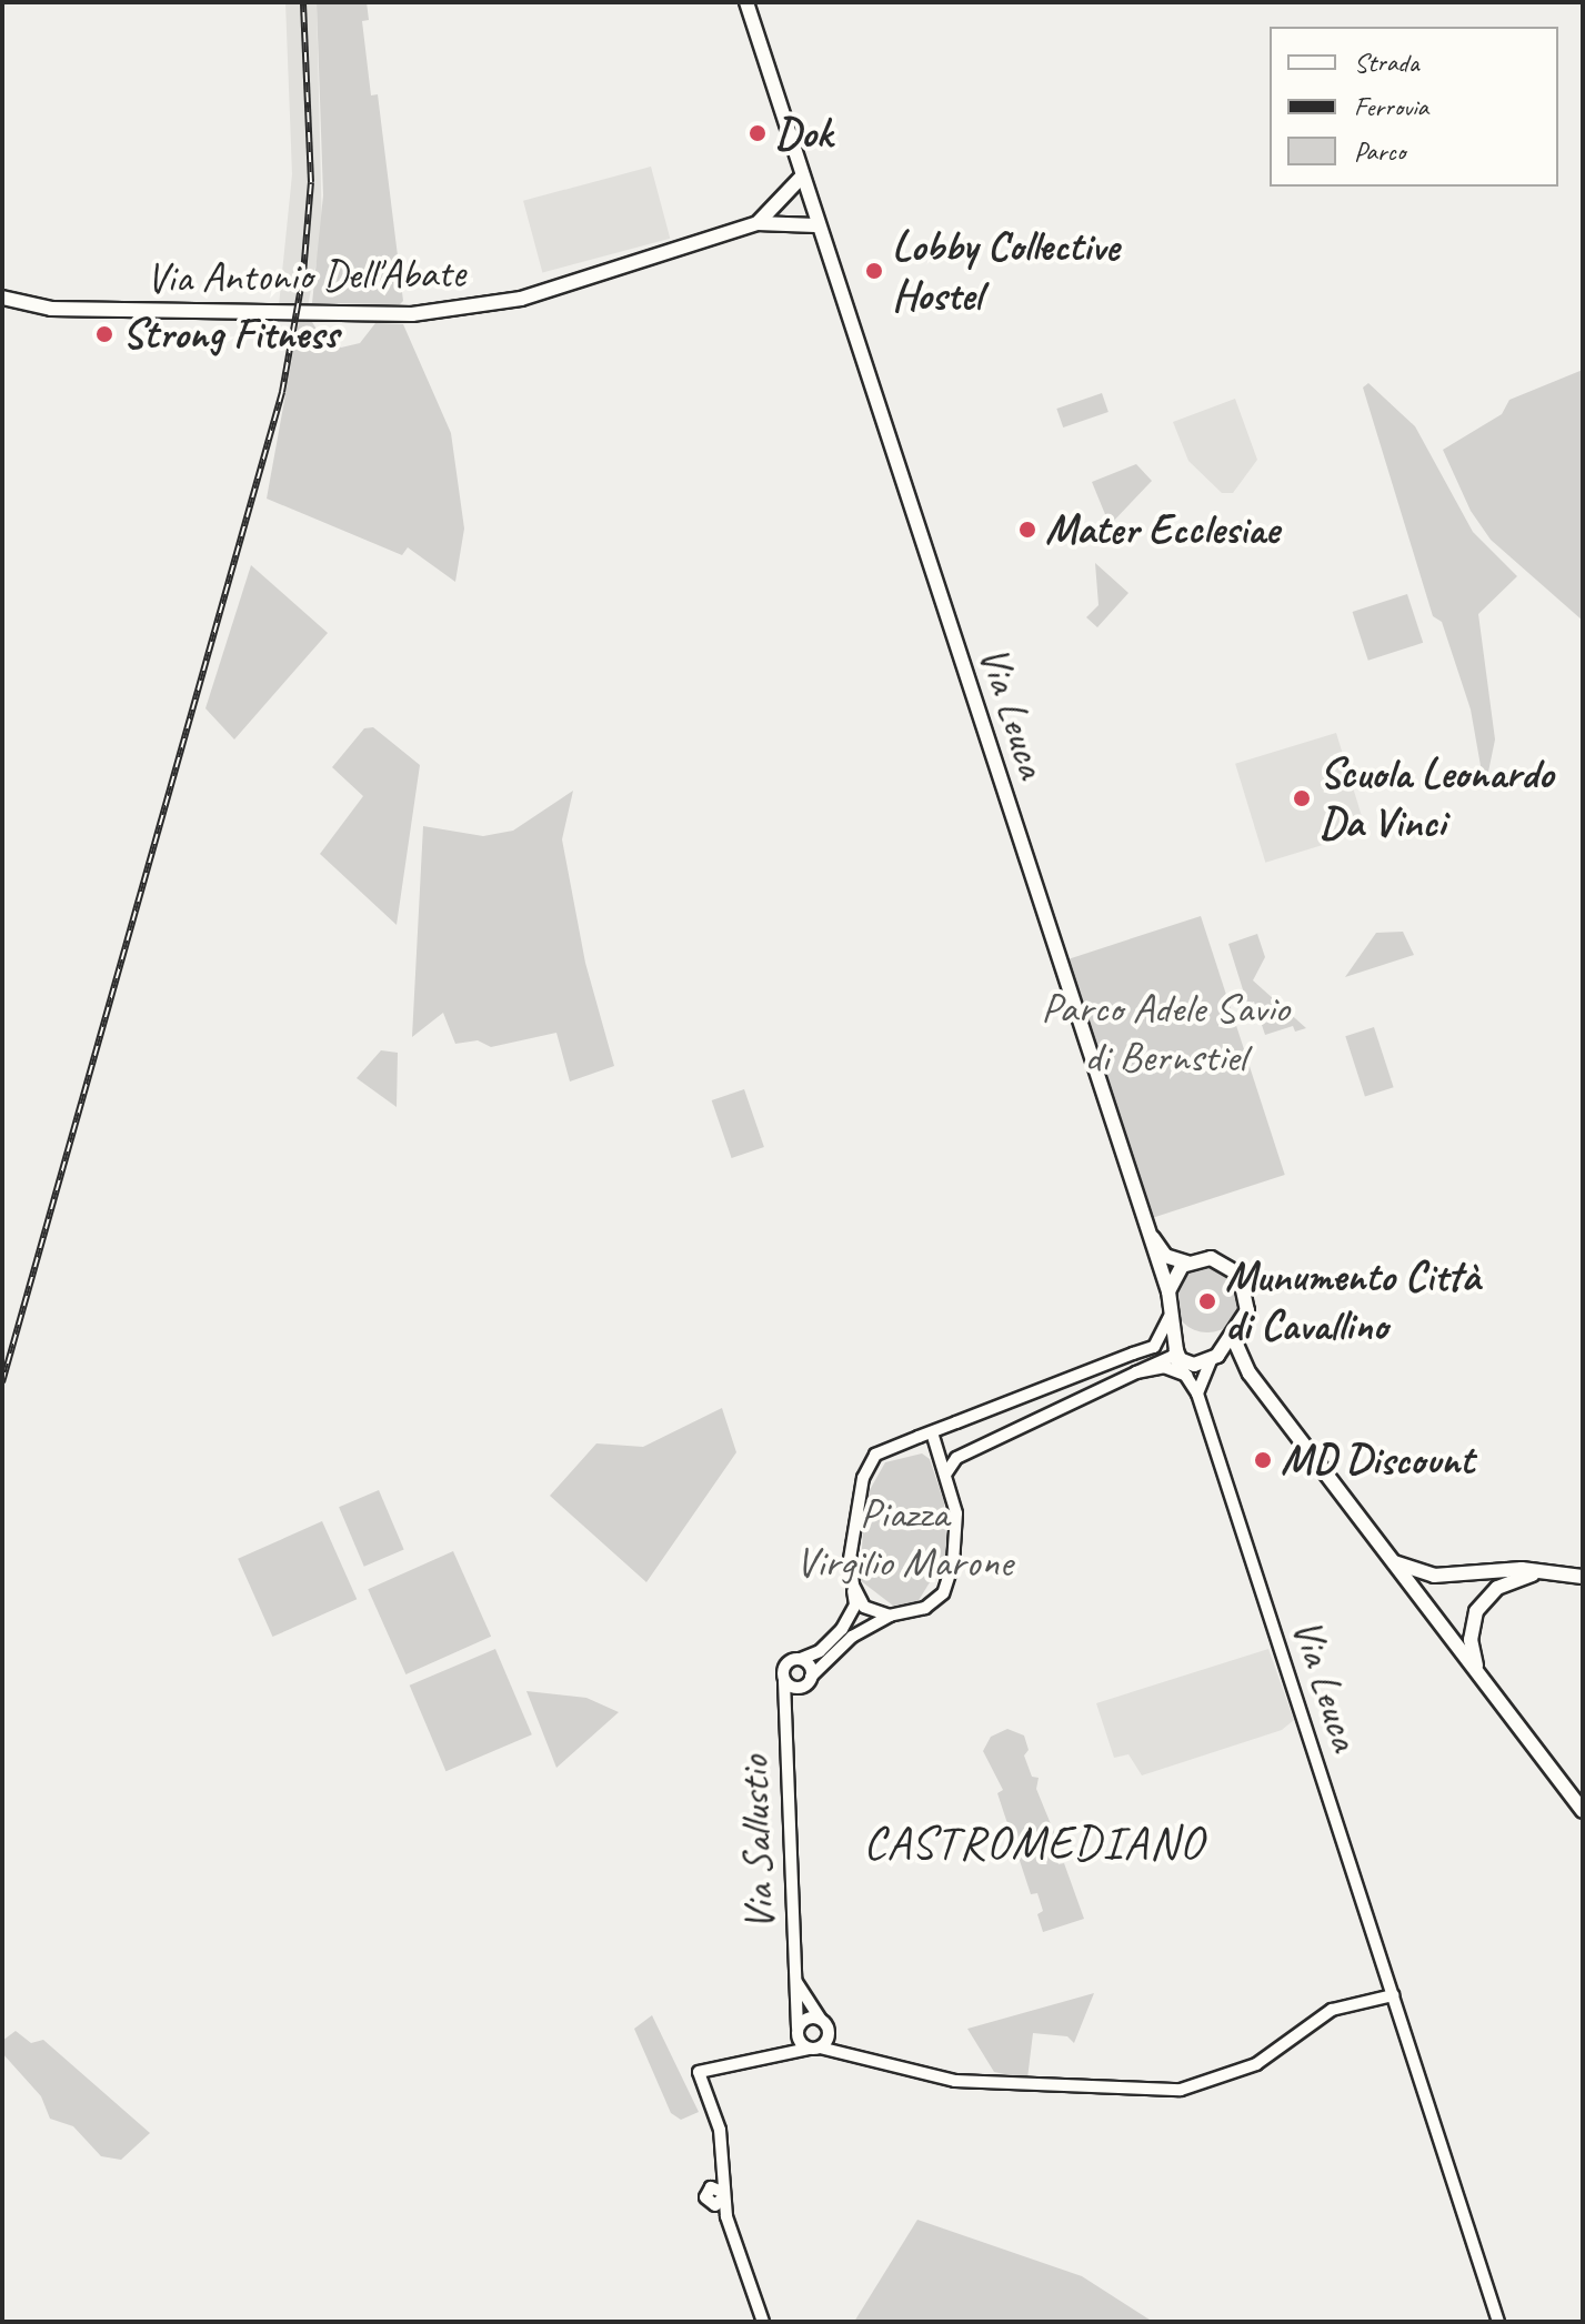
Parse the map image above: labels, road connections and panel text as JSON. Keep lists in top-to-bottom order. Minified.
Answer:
{"streets":{"main road":["Via Antonio Dell'Abate","Via Leuca"],"street":["Via Sallustio"]},"crossings":[["Via Antonio Dell'Abate","Via Leuca"]],"districts":["CASTROMEDIANO"],"parks":["Parco Adele Savio di Bernstiel","Piazza Virgilio Marone"],"places":["Dok","Lobby Collective Hostel","Strong Fitness","Mater Ecclesiae","Scuola Leonardo Da Vinci","Munumento Città di Cavallino","MD Discount"],"legend":["Strada","Ferrovia","Parco"]}
